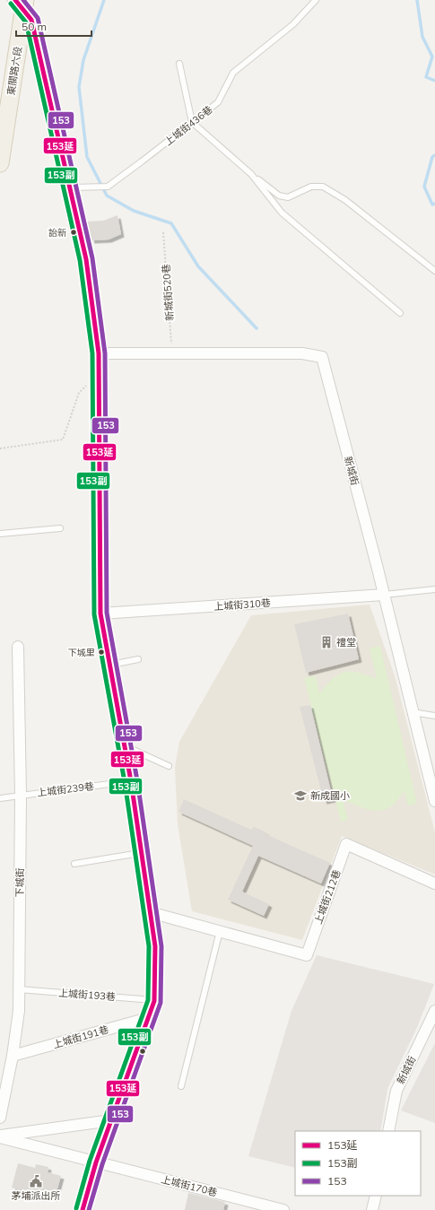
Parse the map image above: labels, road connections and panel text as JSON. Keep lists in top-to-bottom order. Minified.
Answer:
{"streets":{"main road":["東關路六段"],"street":["新城街","上城街310巷","下城街","上城街212巷","上城街191巷","上城街170巷"],"lane":["上城街436巷","上城街239巷","上城街193巷"],"path":["新城街520巷"]},"crossings":[["新城街520巷","新城街"],["新城街","上城街310巷"],["上城街239巷","下城街"],["下城街","上城街193巷"],["下城街","上城街191巷"]],"places":{"other":["詒新","下城里"],"building":["禮堂"],"school or university":["新成國小"],"public building":["茅埔派出所"]},"lines":["transit line 153延","transit line 153","transit line 153副"],"legend":["153延","153副","153"],"scale_bar":"50 m"}
